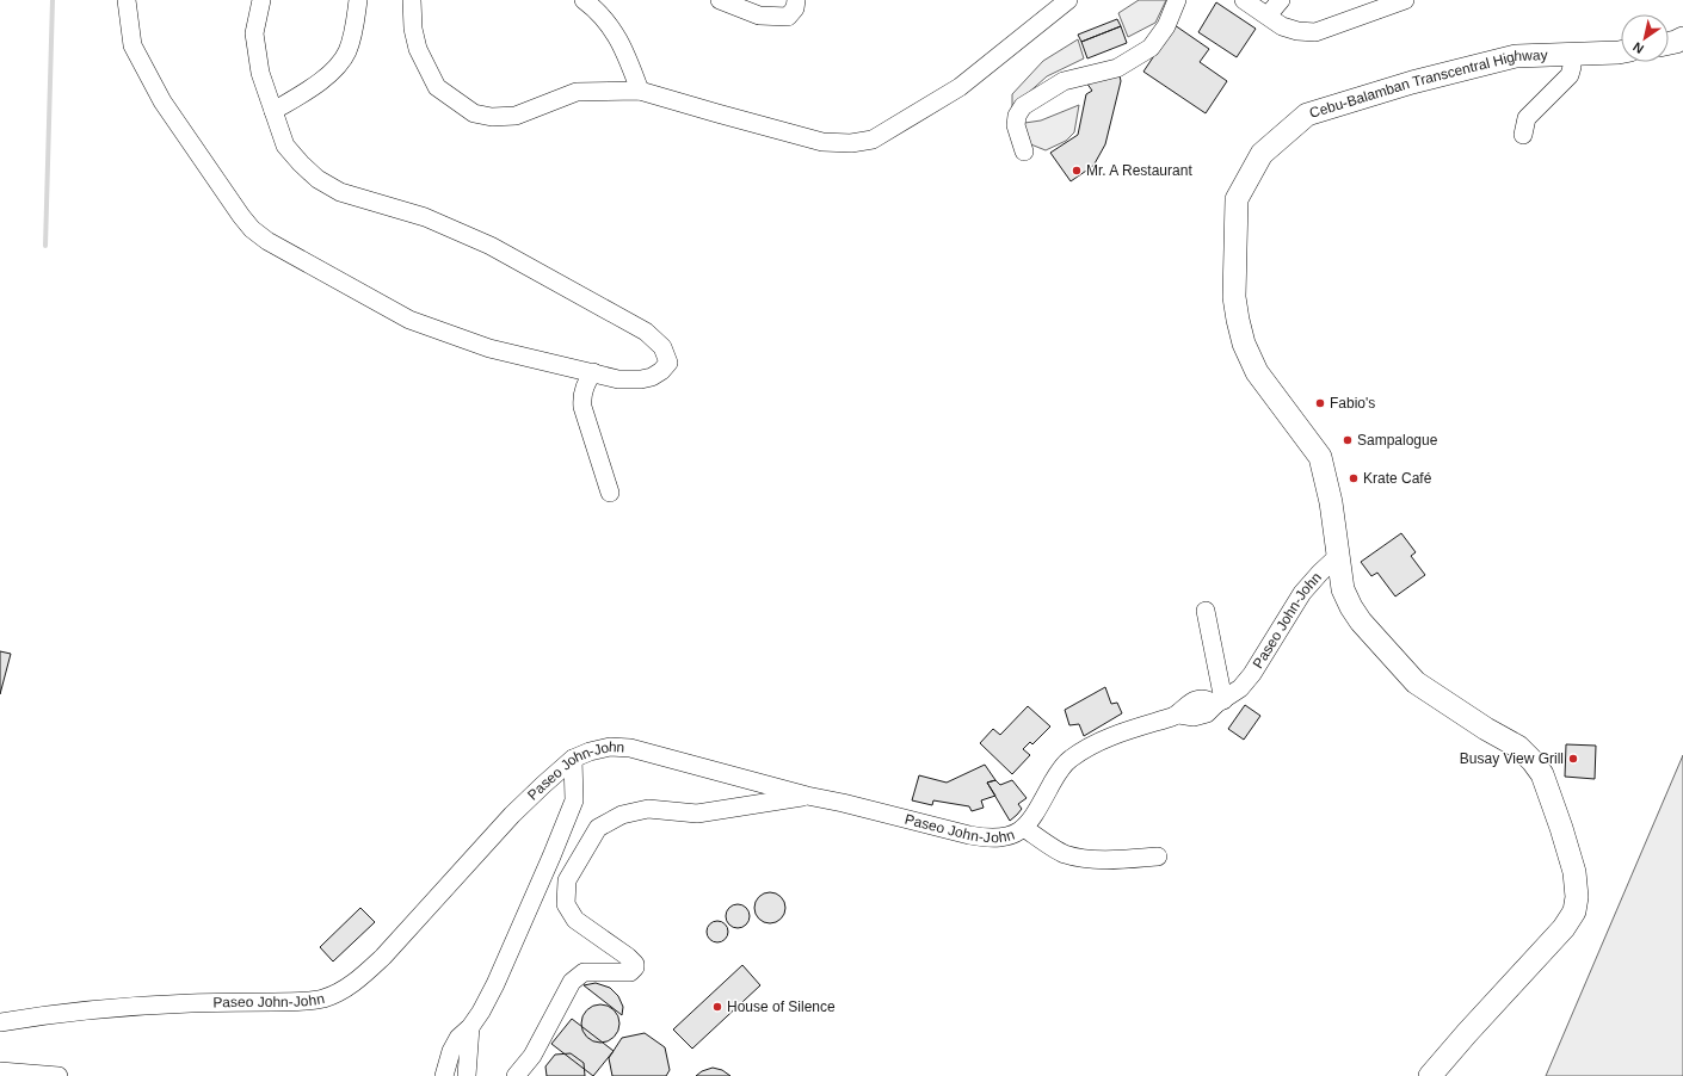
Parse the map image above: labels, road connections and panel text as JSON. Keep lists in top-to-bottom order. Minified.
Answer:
{"streets":{"main road":["Cebu-Balamban Transcentral Highway"],"street":["Paseo John-John"]},"crossings":[["Cebu-Balamban Transcentral Highway","Paseo John-John"]],"places":["Mr. A Restaurant","Fabio's","Sampalogue","Krate Café","Busay View Grill","House of Silence"],"north":"bottom left"}
